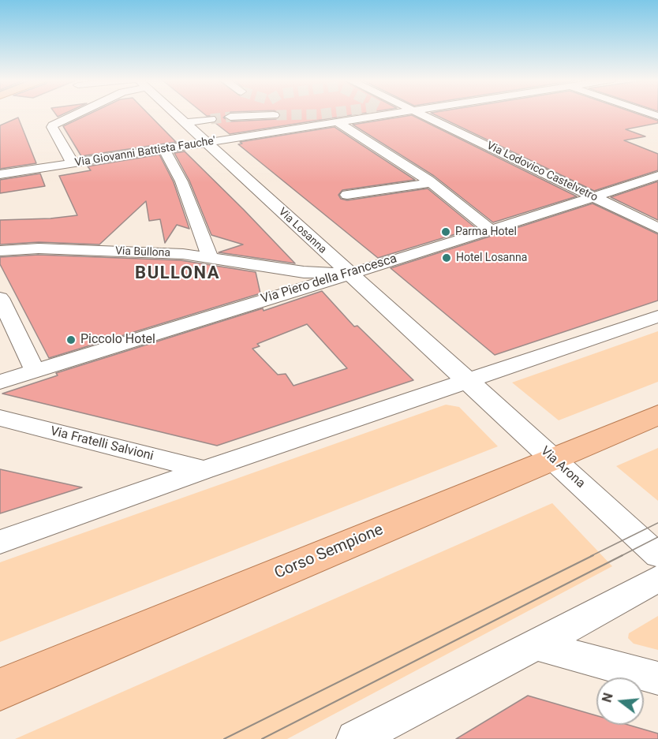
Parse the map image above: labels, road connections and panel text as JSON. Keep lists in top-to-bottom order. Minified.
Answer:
{"streets":{"main road":["Corso Sempione"],"street":["Via Giovanni Battista Fauche'","Via Lodovico Castelvetro","Via Losanna","Via Bullona","Via Piero della Francesca","Via Fratelli Salvioni","Via Arona"]},"crossings":[["Via Giovanni Battista Fauche'","Via Losanna"],["Via Lodovico Castelvetro","Via Piero della Francesca"],["Via Losanna","Via Bullona"],["Via Losanna","Via Piero della Francesca"],["Via Losanna","Via Arona"],["Via Bullona","Via Piero della Francesca"],["Via Arona","Corso Sempione"]],"districts":["BULLONA"],"places":["Parma Hotel","Hotel Losanna","Piccolo Hotel"],"north":"left"}
